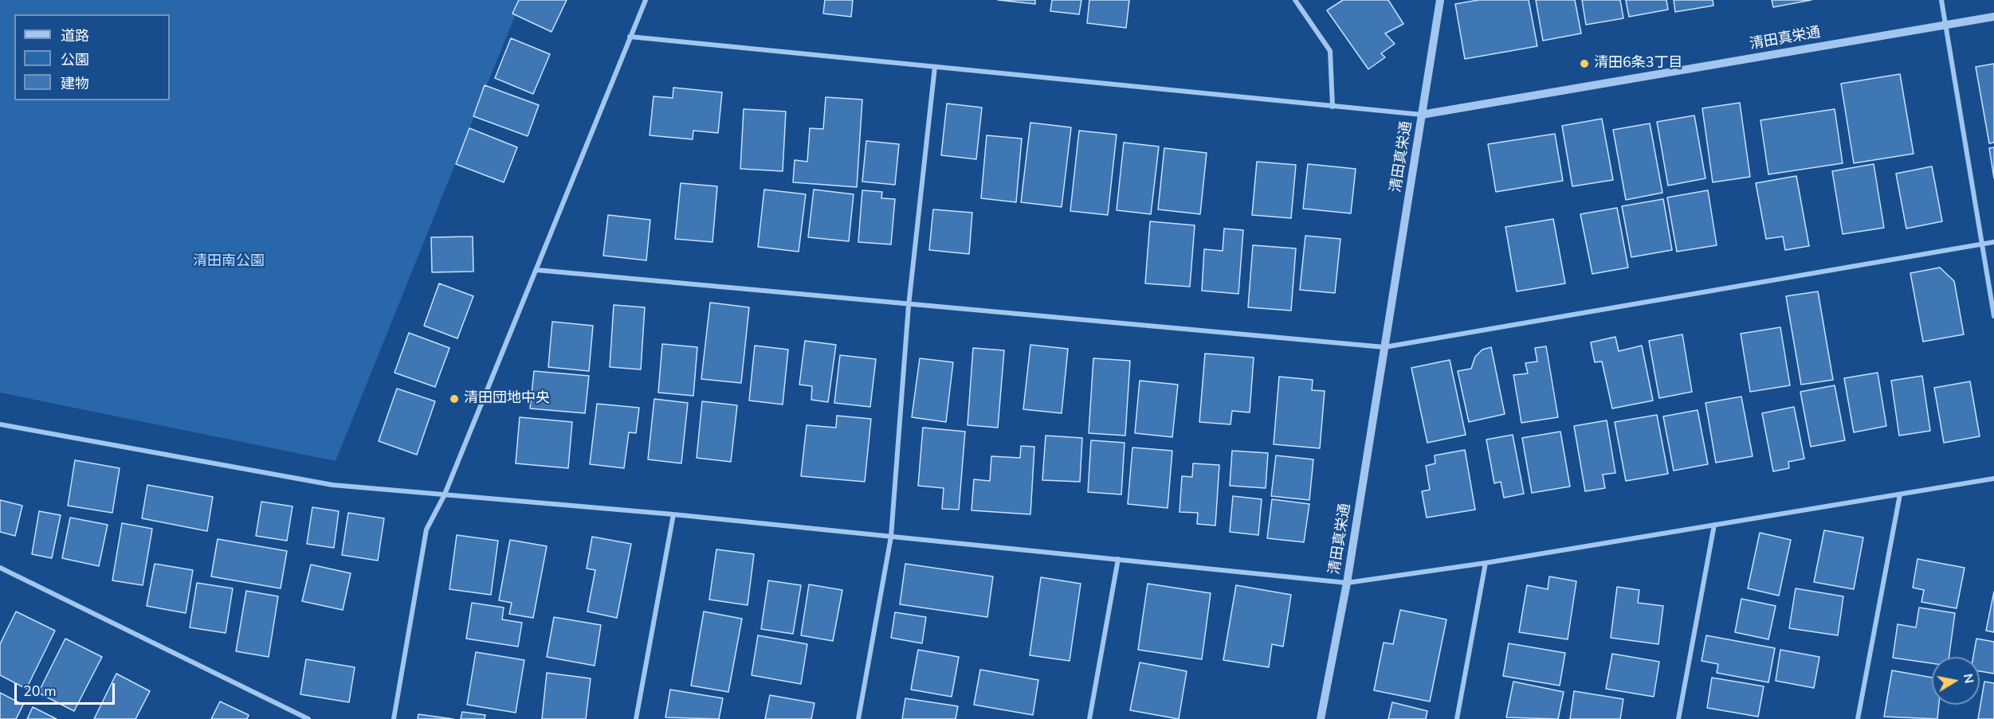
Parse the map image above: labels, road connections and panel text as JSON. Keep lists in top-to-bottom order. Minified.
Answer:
{"streets":{"street":["清田真栄通"]},"parks":["清田南公園"],"places":["清田6条3丁目","清田団地中央"],"legend":["道路","公園","建物"],"scale_bar":"20 m","north":"right"}
